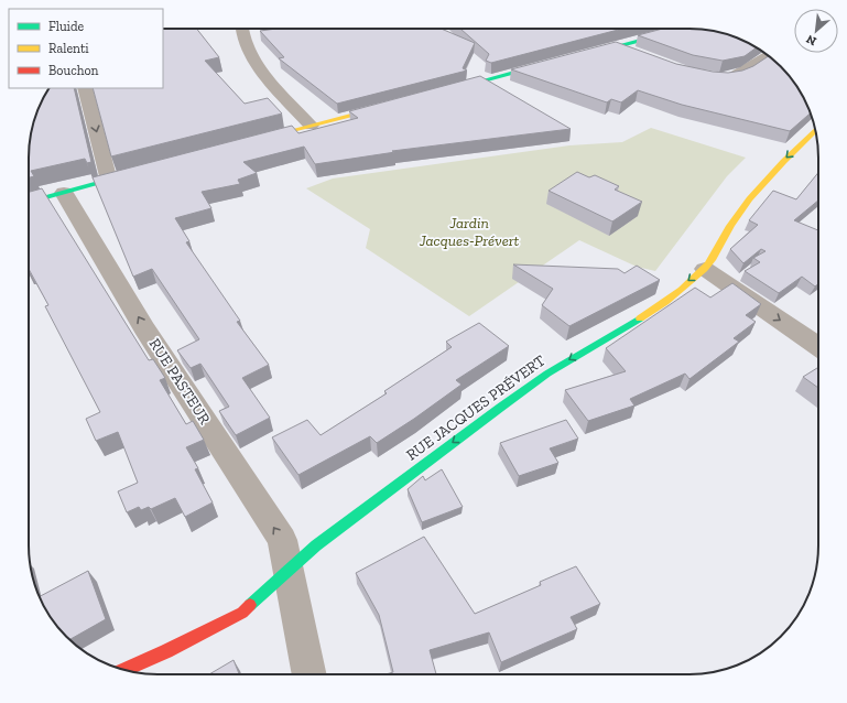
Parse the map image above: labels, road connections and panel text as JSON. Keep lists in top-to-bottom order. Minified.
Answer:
{"streets":{"street":["RUE PASTEUR","RUE JACQUES PRÉVERT"]},"crossings":[["RUE PASTEUR","RUE JACQUES PRÉVERT"]],"one_way":["RUE PASTEUR","RUE JACQUES PRÉVERT"],"parks":["Jardin Jacques-Prévert"],"legend":["Fluide","Ralenti","Bouchon"],"north":"bottom left"}
